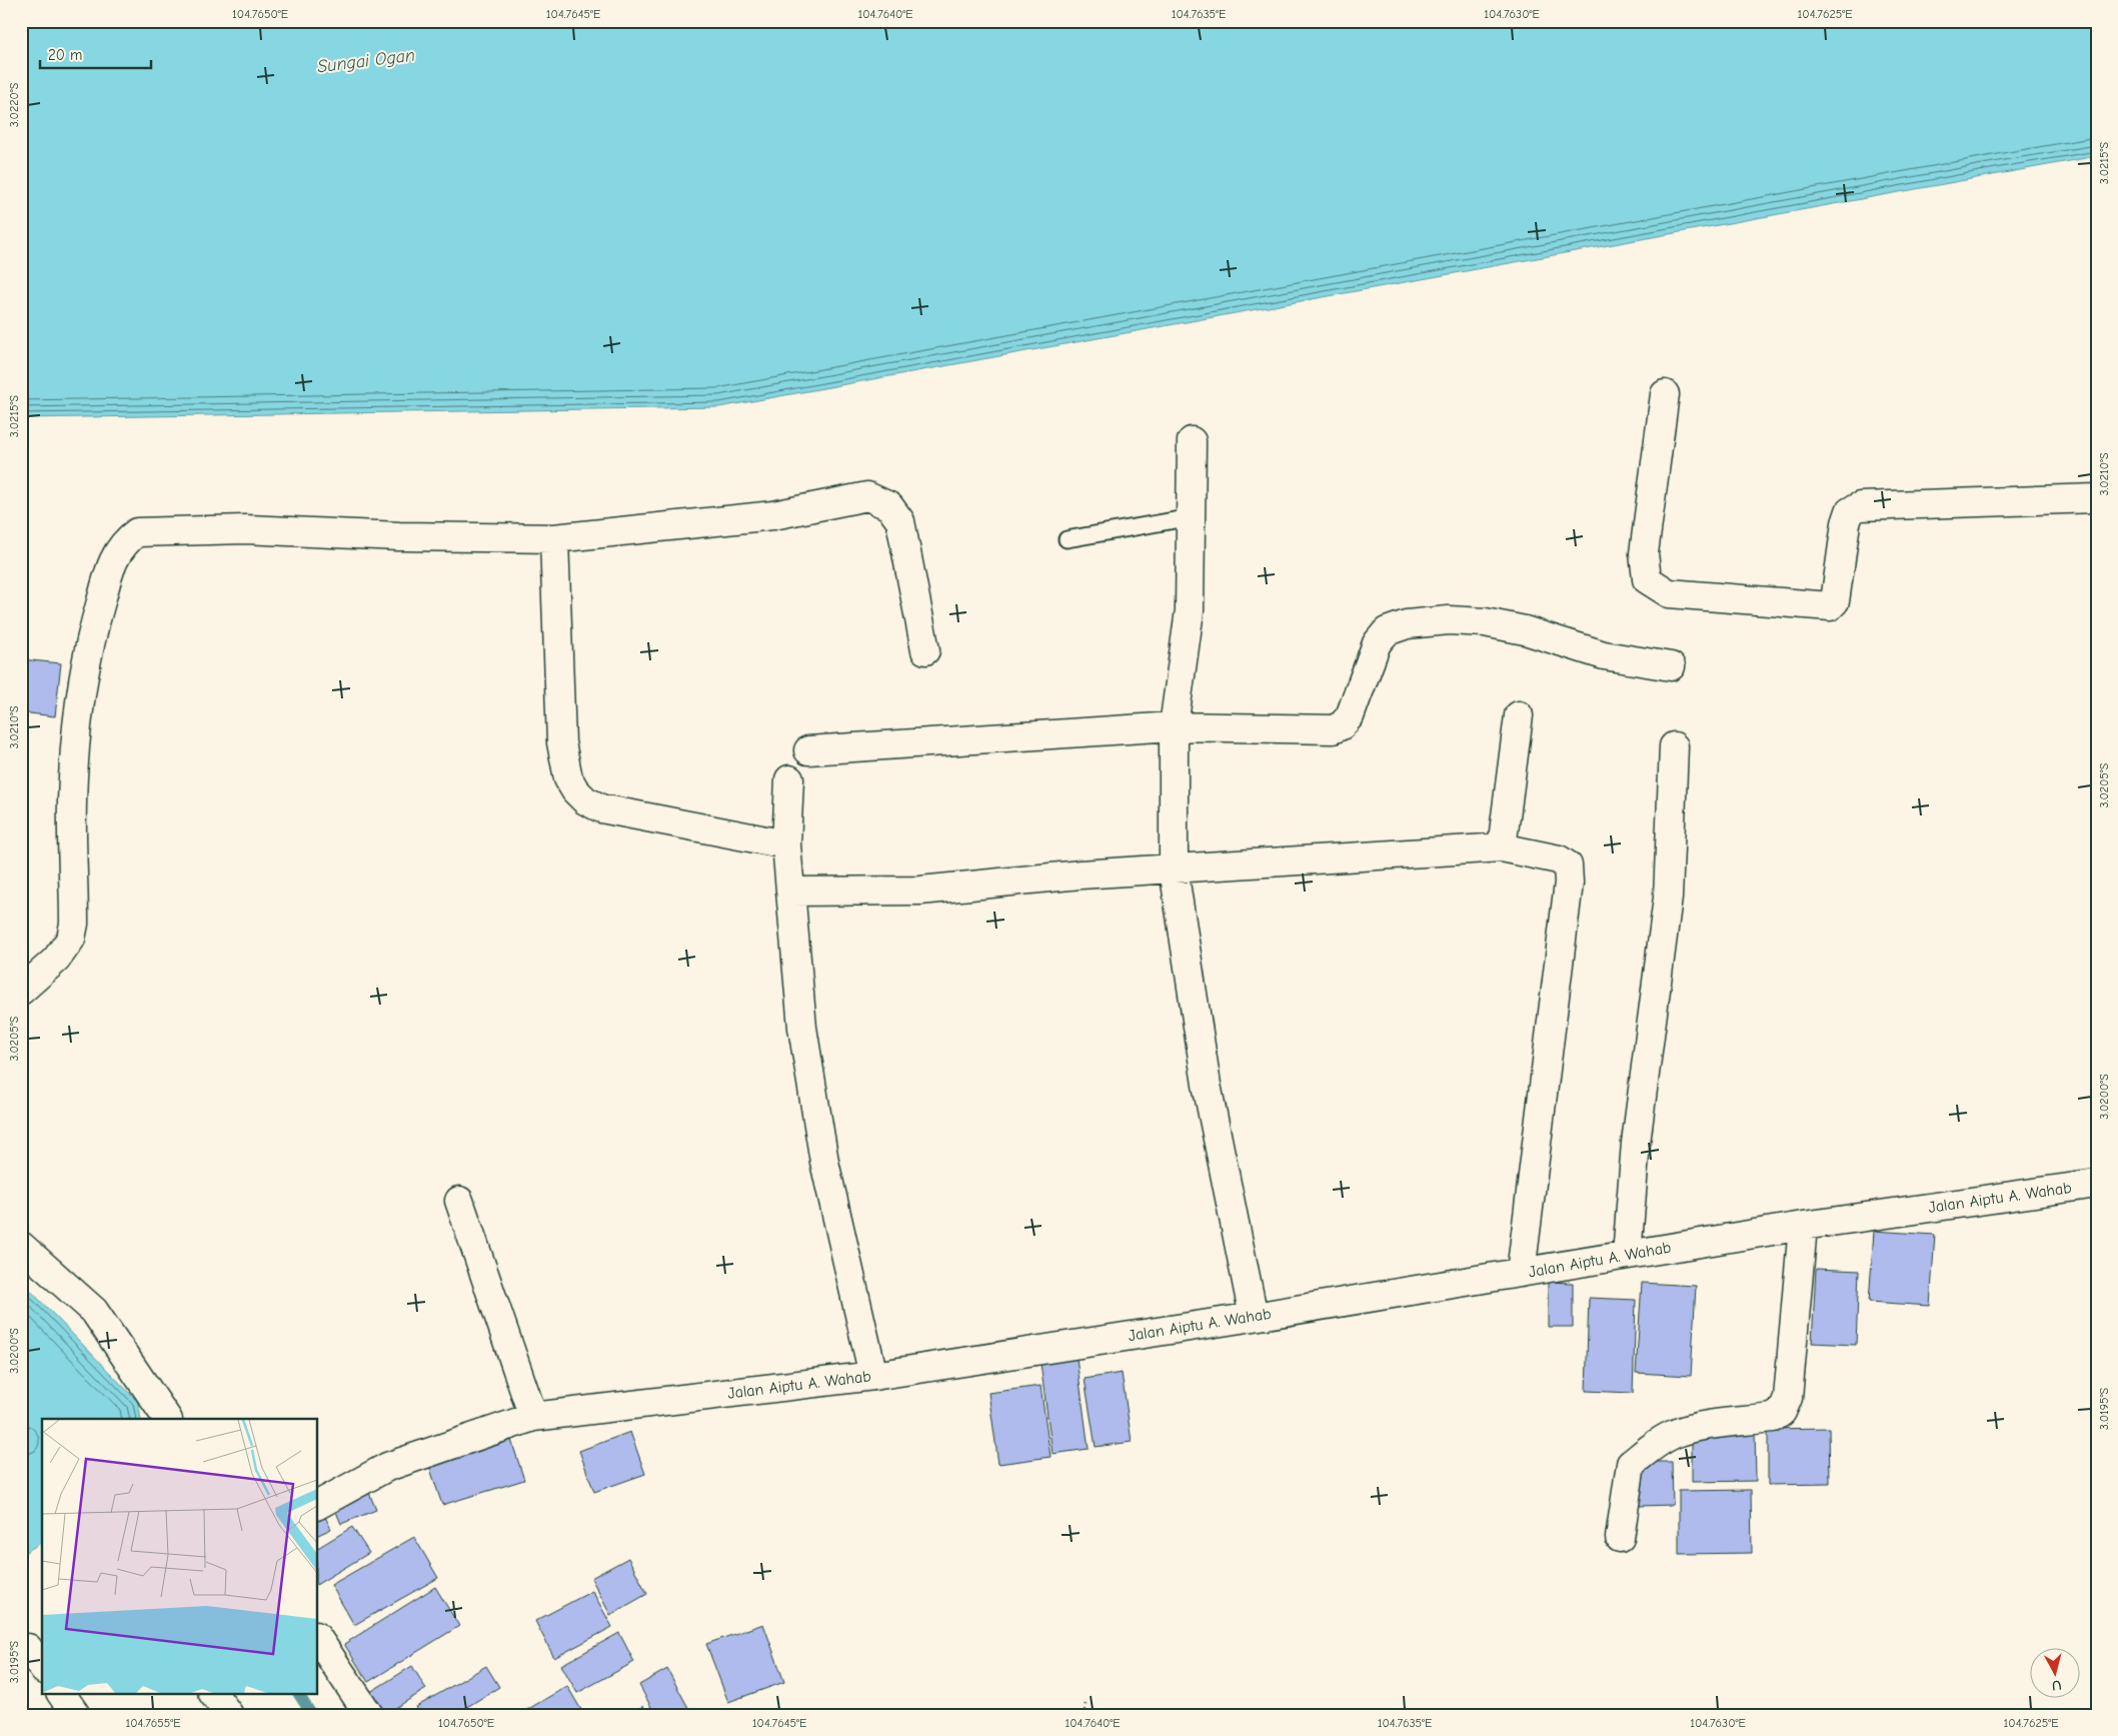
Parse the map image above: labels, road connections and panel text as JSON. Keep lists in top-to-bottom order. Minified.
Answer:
{"streets":{"street":["Jalan Aiptu A. Wahab"]},"water":["Sungai Ogan"],"scale_bar":"20 m","north":"bottom","coordinates":["104.7650°E","104.7645°E","104.7640°E","104.7635°E","104.7630°E","104.7625°E","3.0220°S","3.0215°S","3.0210°S","3.0205°S","3.0200°S","3.0195°S","104.7655°E"]}
